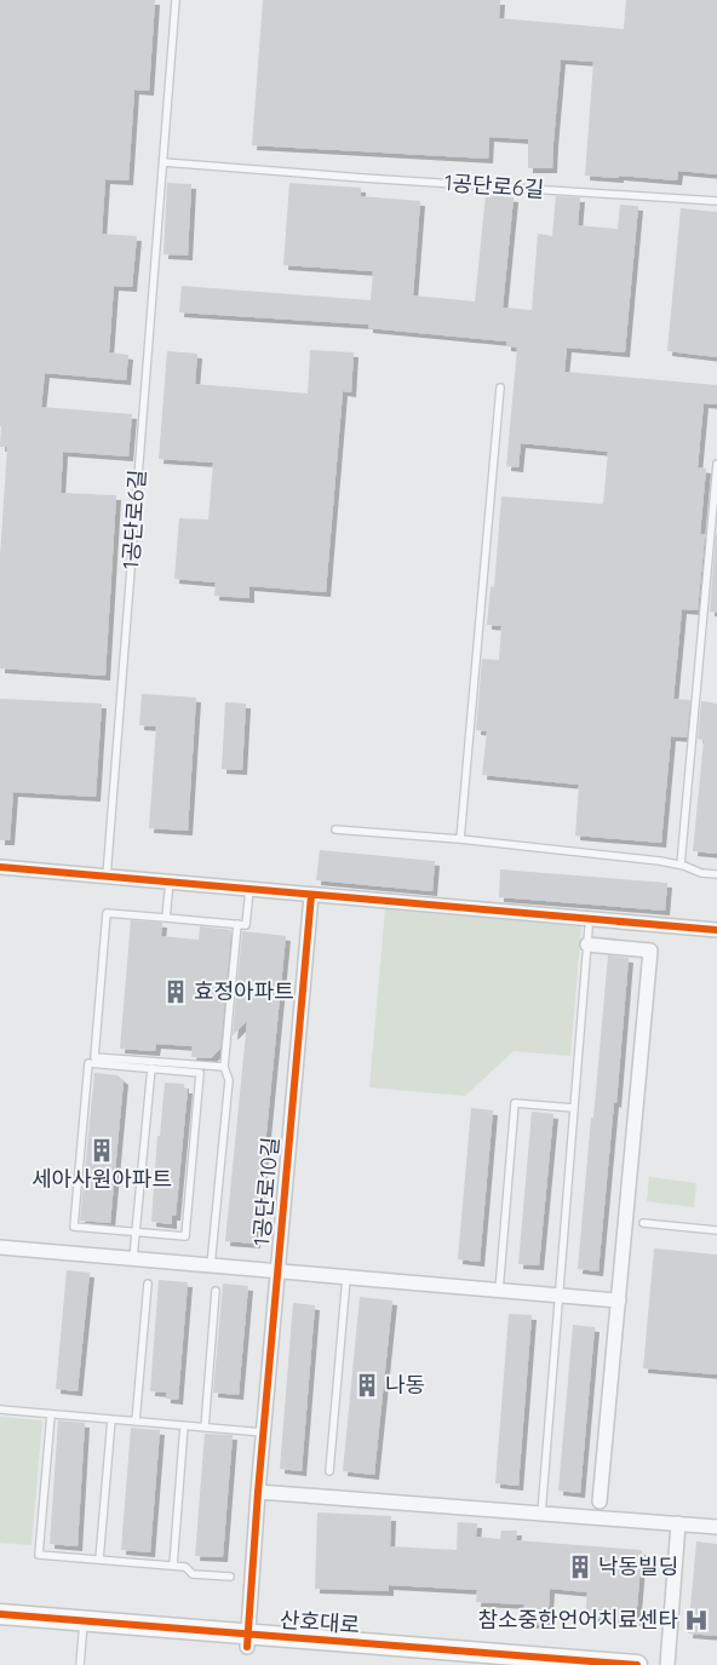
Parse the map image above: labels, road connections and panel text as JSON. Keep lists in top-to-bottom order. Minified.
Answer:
{"streets":{"street":["1공단로10길","산호대로"],"lane":["1공단로6길"]},"crossings":[["1공단로10길","산호대로"]],"places":{"building":["효정아파트","세아사원아파트","나동","낙동빌딩"],"hospital":["참소중한언어치료센타"]}}
